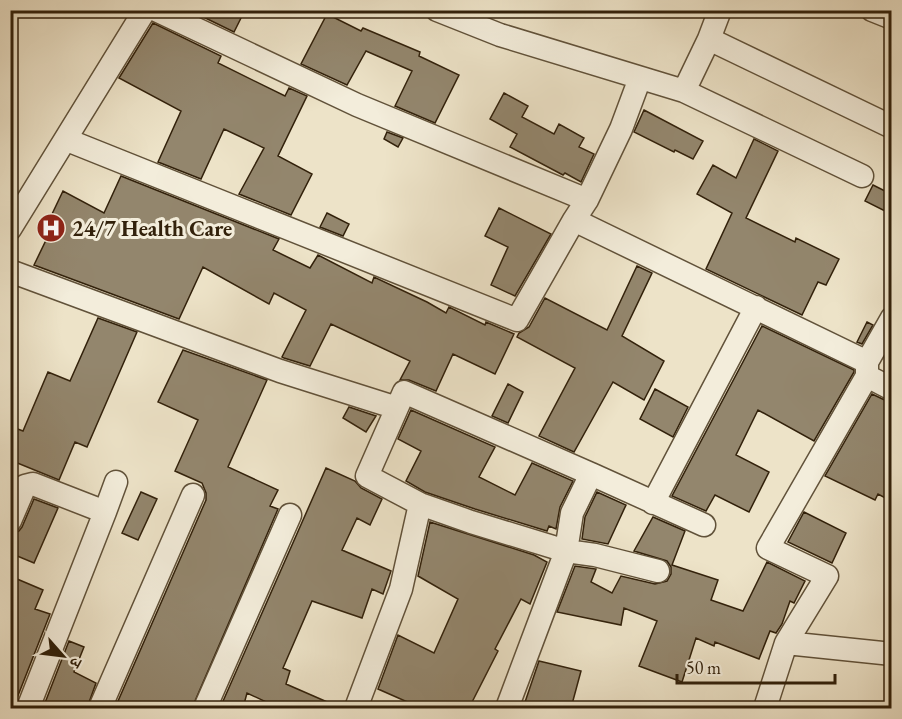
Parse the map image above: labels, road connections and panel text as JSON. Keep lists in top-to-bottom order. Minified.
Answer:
{"places":{"hospital":["24/7 Health Care"]},"scale_bar":"50 m","north":"bottom right"}
